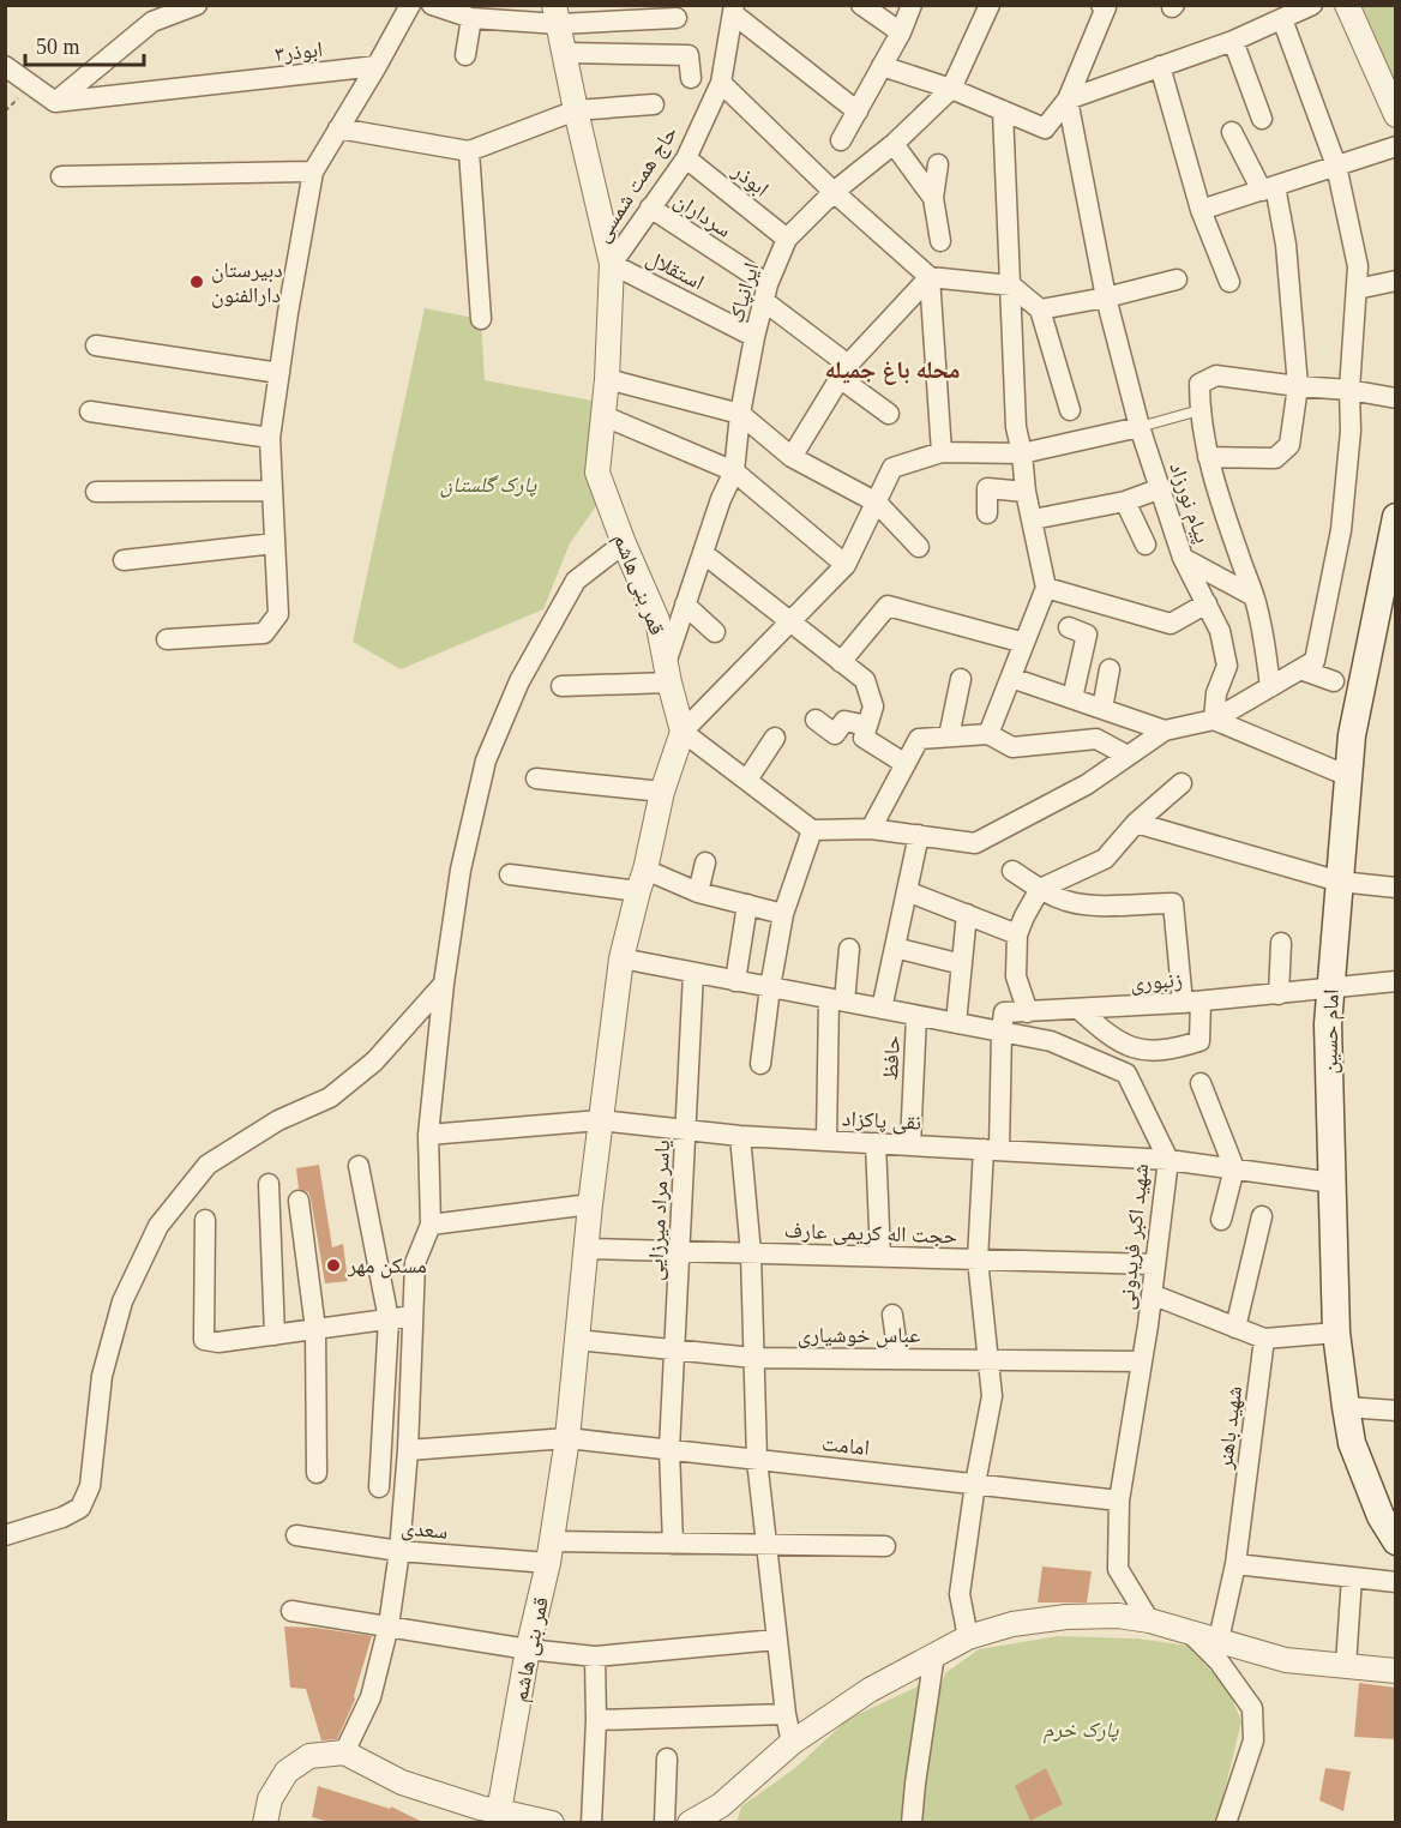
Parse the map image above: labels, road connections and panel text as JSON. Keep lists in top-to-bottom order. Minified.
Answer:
{"streets":{"main road":["امام حسین"],"street":["ابوذر۳","ابوذر","حاج همت شمسی","سرداران","استقلال","ایرانپاک","پیام نورزاد","قمر بنی هاشم","زنبوری","حافظ","نقی پاکزاد","یاسر مراد میرزایی","حجت اله کریمی عارف","شهید اکبر فریدونی","عباس خوشیاری","شهید باهنر","امامت","سعدی"]},"crossings":[["ابوذر","حاج همت شمسی"],["ابوذر","ایرانپاک"],["حاج همت شمسی","سرداران"],["حاج همت شمسی","استقلال"],["حاج همت شمسی","قمر بنی هاشم"],["سرداران","ایرانپاک"],["استقلال","ایرانپاک"],["استقلال","قمر بنی هاشم"],["ایرانپاک","قمر بنی هاشم"],["قمر بنی هاشم","نقی پاکزاد"],["قمر بنی هاشم","حجت اله کریمی عارف"],["قمر بنی هاشم","شهید اکبر فریدونی"],["قمر بنی هاشم","عباس خوشیاری"],["قمر بنی هاشم","امامت"],["قمر بنی هاشم","سعدی"],["زنبوری","امام حسین"],["زنبوری","شهید اکبر فریدونی"],["امام حسین","نقی پاکزاد"],["حافظ","نقی پاکزاد"],["حافظ","شهید اکبر فریدونی"],["نقی پاکزاد","یاسر مراد میرزایی"],["نقی پاکزاد","شهید اکبر فریدونی"],["یاسر مراد میرزایی","حجت اله کریمی عارف"],["یاسر مراد میرزایی","شهید اکبر فریدونی"],["یاسر مراد میرزایی","عباس خوشیاری"],["یاسر مراد میرزایی","امامت"],["یاسر مراد میرزایی","سعدی"],["حجت اله کریمی عارف","شهید اکبر فریدونی"],["شهید اکبر فریدونی","عباس خوشیاری"],["شهید اکبر فریدونی","امامت"]],"districts":["محله باغ‌ جمیله"],"parks":["پارک گلستان","پارک خرم"],"places":["دبیرستان دارالفنون","مسکن مهر"],"scale_bar":"50 m"}
